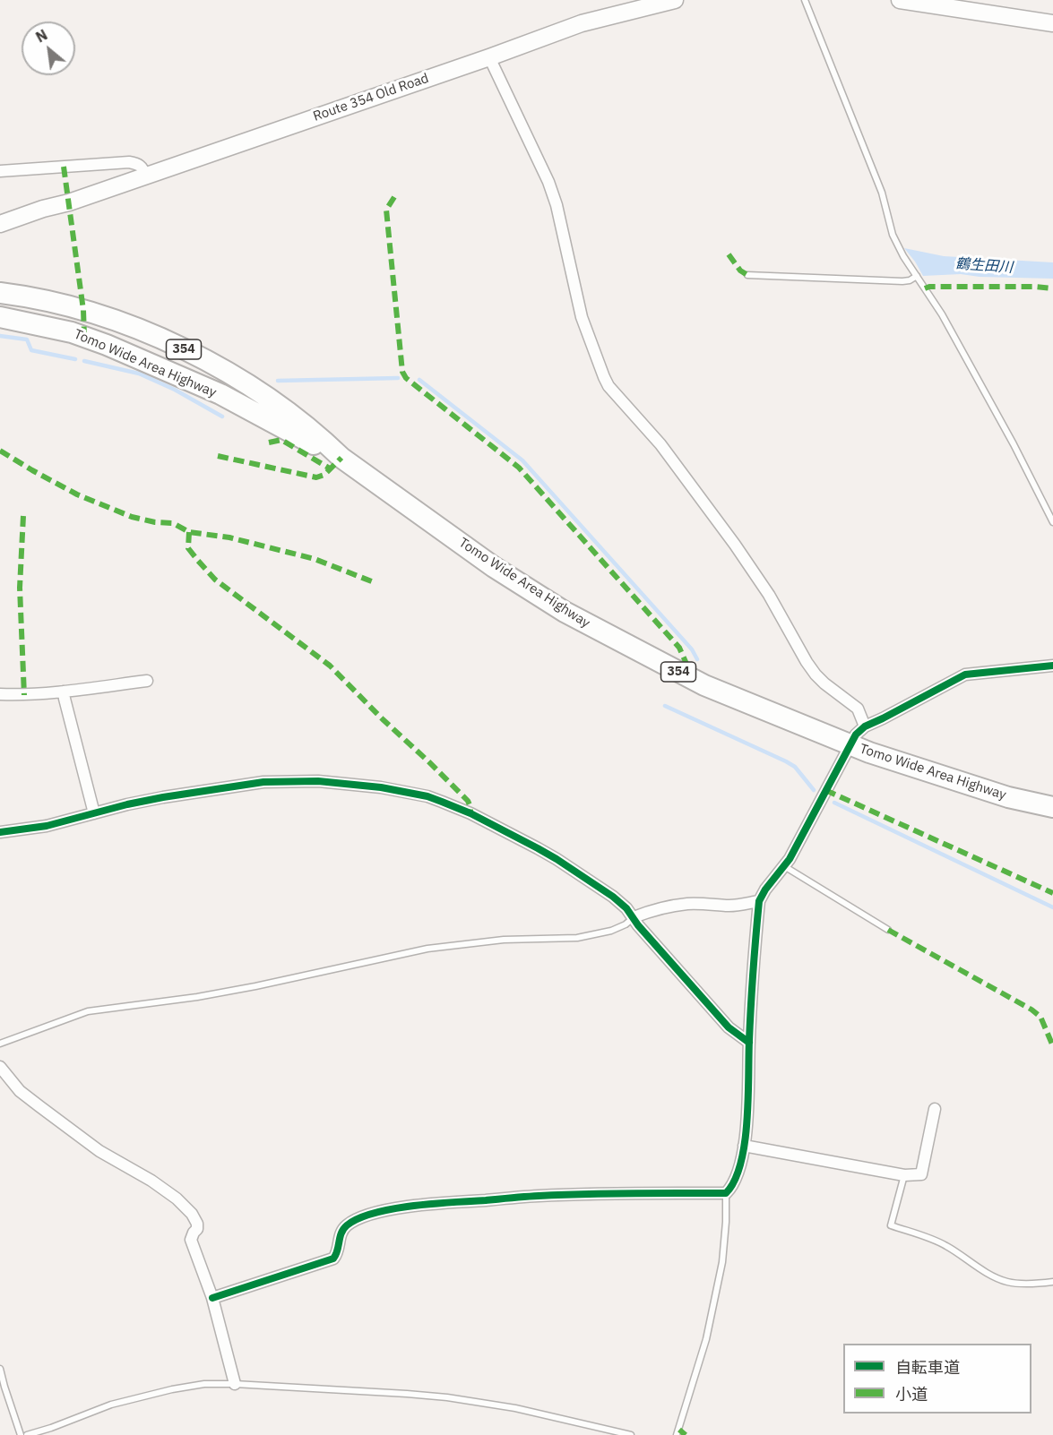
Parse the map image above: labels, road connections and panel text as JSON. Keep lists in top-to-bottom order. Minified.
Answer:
{"streets":{"highway":["354","Tomo Wide Area Highway"],"street":["Route 354 Old Road"]},"water":["鶴生田川"],"legend":["自転車道","小道"],"north":"top left"}
